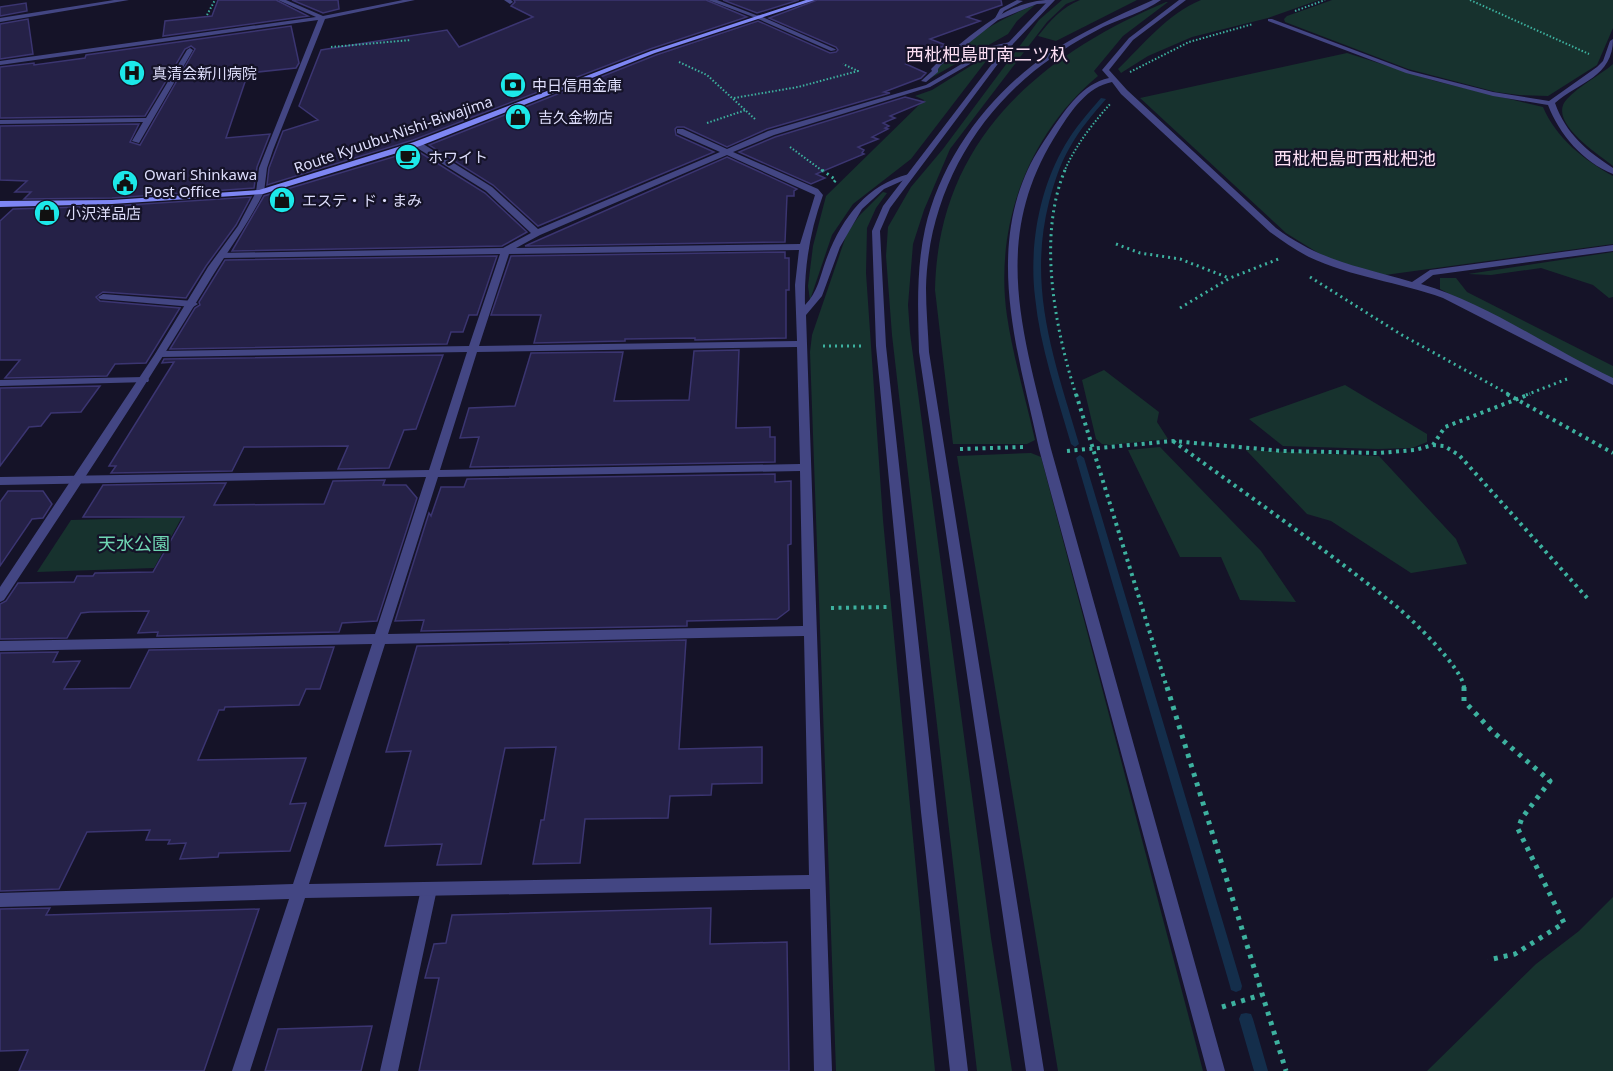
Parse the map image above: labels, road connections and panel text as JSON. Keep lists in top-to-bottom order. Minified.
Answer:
{"streets":{"main road":["Route Kyuubu-Nishi-Biwajima"]},"districts":["西枇杷島町南二ツ杁","西枇杷島町西枇杷池"],"parks":["天水公園"],"places":{"hospital":["真清会新川病院"],"bank":["中日信用金庫"],"shop":["吉久金物店","エステ・ド・まみ","小沢洋品店"],"cafe":["ホワイト"],"public building":["Owari Shinkawa Post Office"]}}
